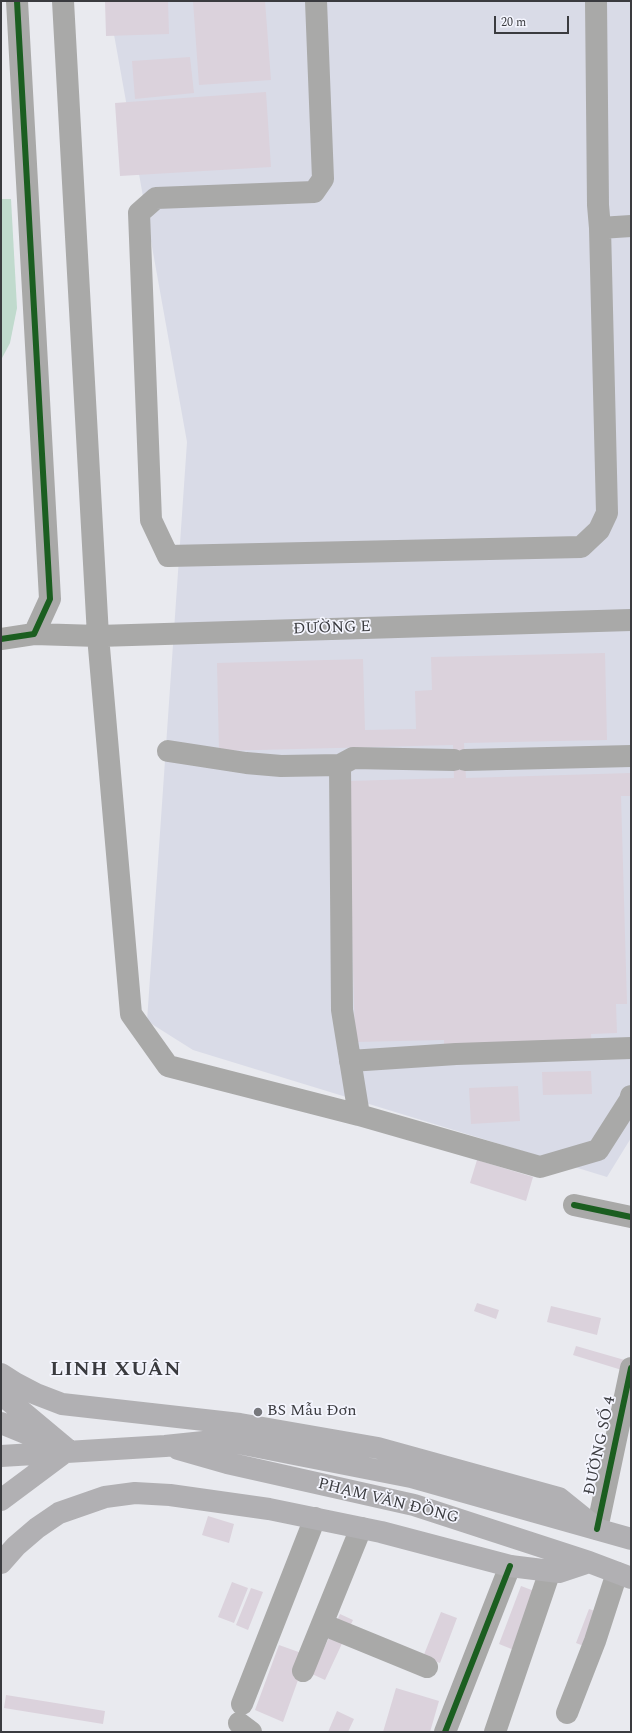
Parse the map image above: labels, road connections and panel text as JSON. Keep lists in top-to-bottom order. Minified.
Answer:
{"streets":{"highway":["PHẠM VĂN ĐỒNG"],"street":["ĐƯỜNG E","ĐƯỜNG SỐ 4"]},"crossings":[["ĐƯỜNG SỐ 4","PHẠM VĂN ĐỒNG"]],"districts":["LINH XUÂN"],"places":["BS Mẫu Đơn"],"scale_bar":"20 m"}
